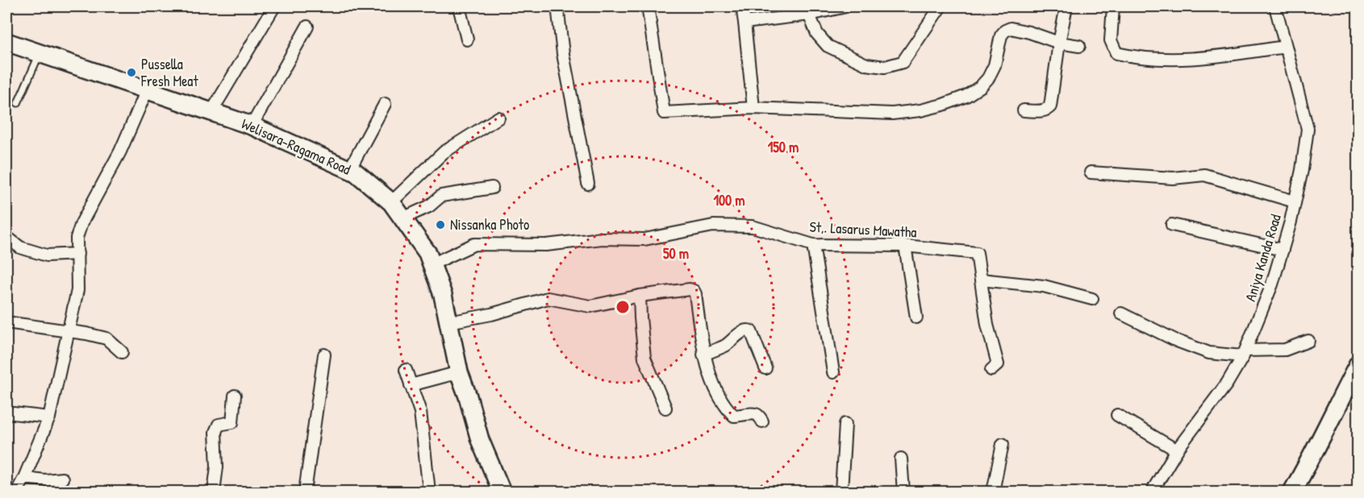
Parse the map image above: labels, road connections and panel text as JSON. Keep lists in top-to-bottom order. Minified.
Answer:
{"streets":{"main road":["Welisara-Ragama Road"],"street":["St,. Lasarus Mawatha","Aniya Kanda Road"]},"crossings":[["Welisara-Ragama Road","St,. Lasarus Mawatha"]],"places":["Pussella Fresh Meat","Nissanka Photo"],"rings":["150 m","100 m","50 m"]}
